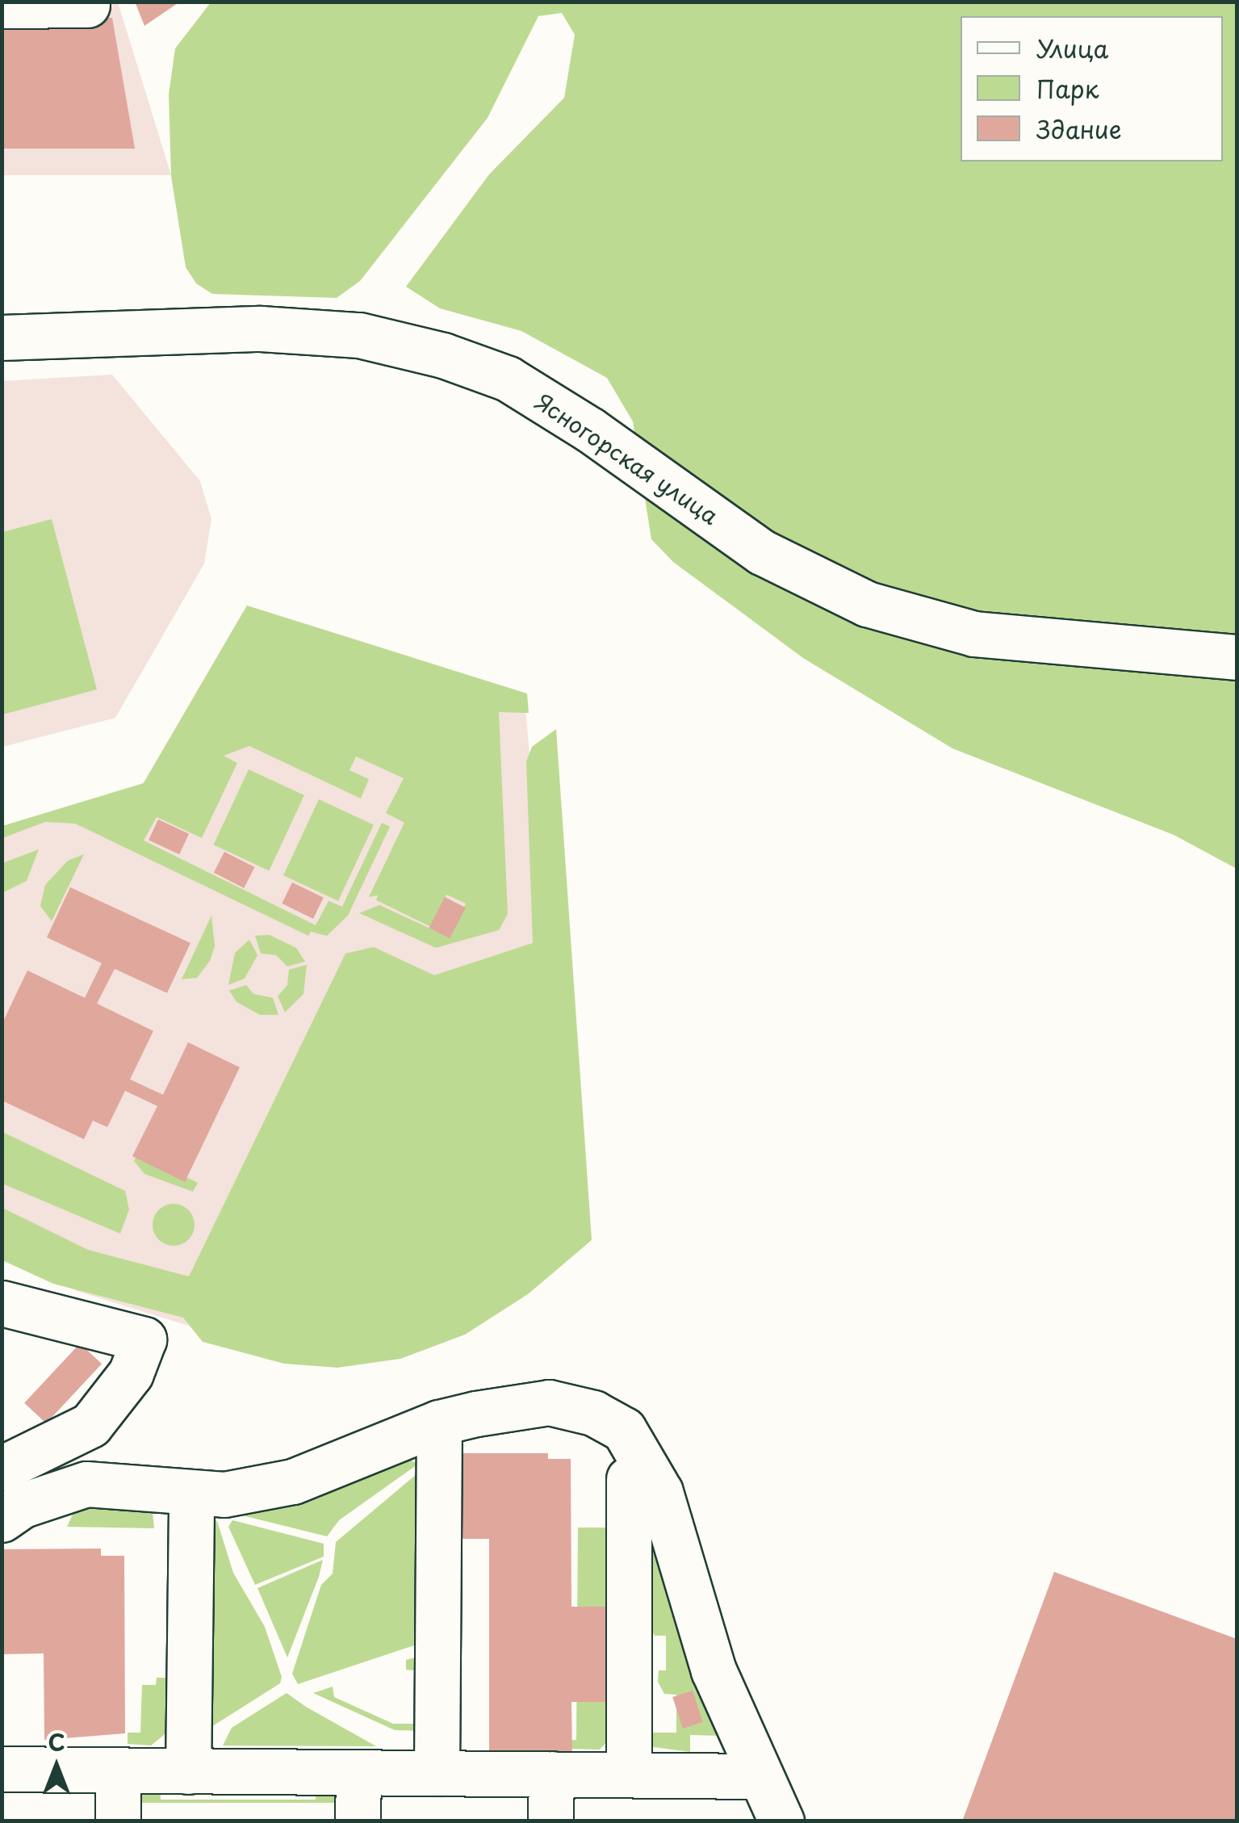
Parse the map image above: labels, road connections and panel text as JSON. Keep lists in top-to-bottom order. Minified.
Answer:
{"streets":{"street":["Ясногорская улица"]},"legend":["Улица","Парк","Здание"],"north":"top"}
